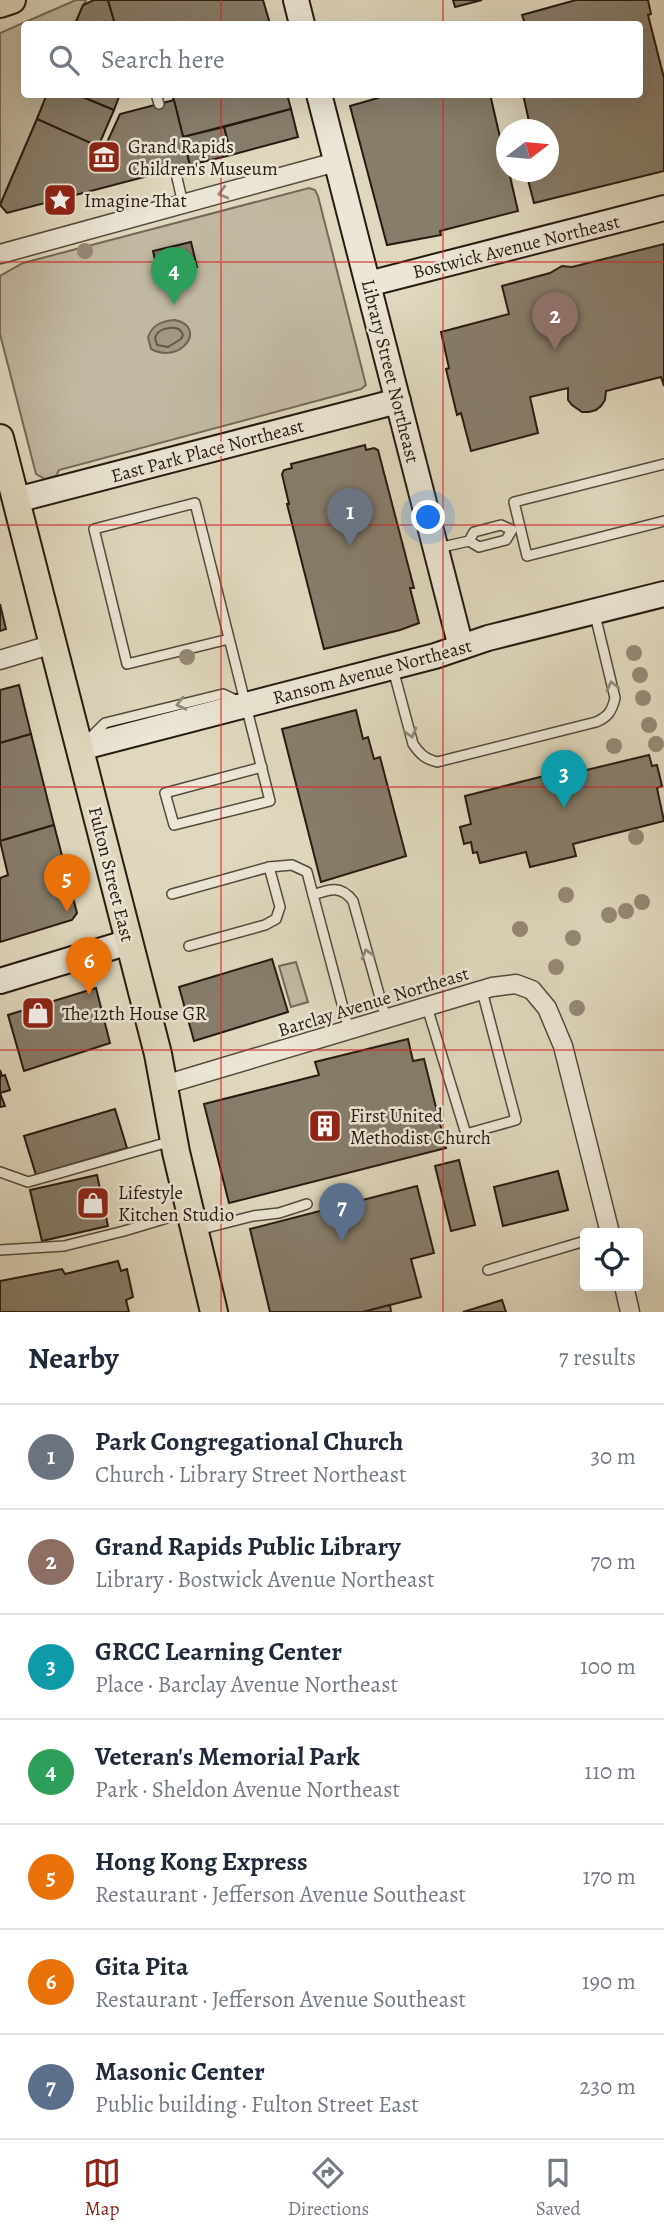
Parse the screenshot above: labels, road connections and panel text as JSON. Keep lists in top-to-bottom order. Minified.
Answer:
{"streets":{"main road":["Fulton Street East"],"street":["Bostwick Avenue Northeast","Library Street Northeast","East Park Place Northeast","Ransom Avenue Northeast","Barclay Avenue Northeast"]},"crossings":[["Bostwick Avenue Northeast","Library Street Northeast"],["Library Street Northeast","East Park Place Northeast"],["Library Street Northeast","Ransom Avenue Northeast"],["East Park Place Northeast","Fulton Street East"],["Ransom Avenue Northeast","Fulton Street East"],["Fulton Street East","Barclay Avenue Northeast"]],"places":{"museum":["Grand Rapids Children's Museum"],"place":["Imagine That"],"shop":["The 12th House GR","Lifestyle Kitchen Studio"],"building":["First United Methodist Church"]},"north":"right","page":{"search":"Search here","pins":["4","2","1","3","5","6","7"],"heading":["Nearby","7 results"],"list":[{"mark":"1","name":"Park Congregational Church","note":"Church · Library Street Northeast","value":"30 m"},{"mark":"2","name":"Grand Rapids Public Library","note":"Library · Bostwick Avenue Northeast","value":"70 m"},{"mark":"3","name":"GRCC Learning Center","note":"Place · Barclay Avenue Northeast","value":"100 m"},{"mark":"4","name":"Veteran's Memorial Park","note":"Park · Sheldon Avenue Northeast","value":"110 m"},{"mark":"5","name":"Hong Kong Express","note":"Restaurant · Jefferson Avenue Southeast","value":"170 m"},{"mark":"6","name":"Gita Pita","note":"Restaurant · Jefferson Avenue Southeast","value":"190 m"},{"mark":"7","name":"Masonic Center","note":"Public building · Fulton Street East","value":"230 m"}],"nav":["Map","Directions","Saved"]}}
